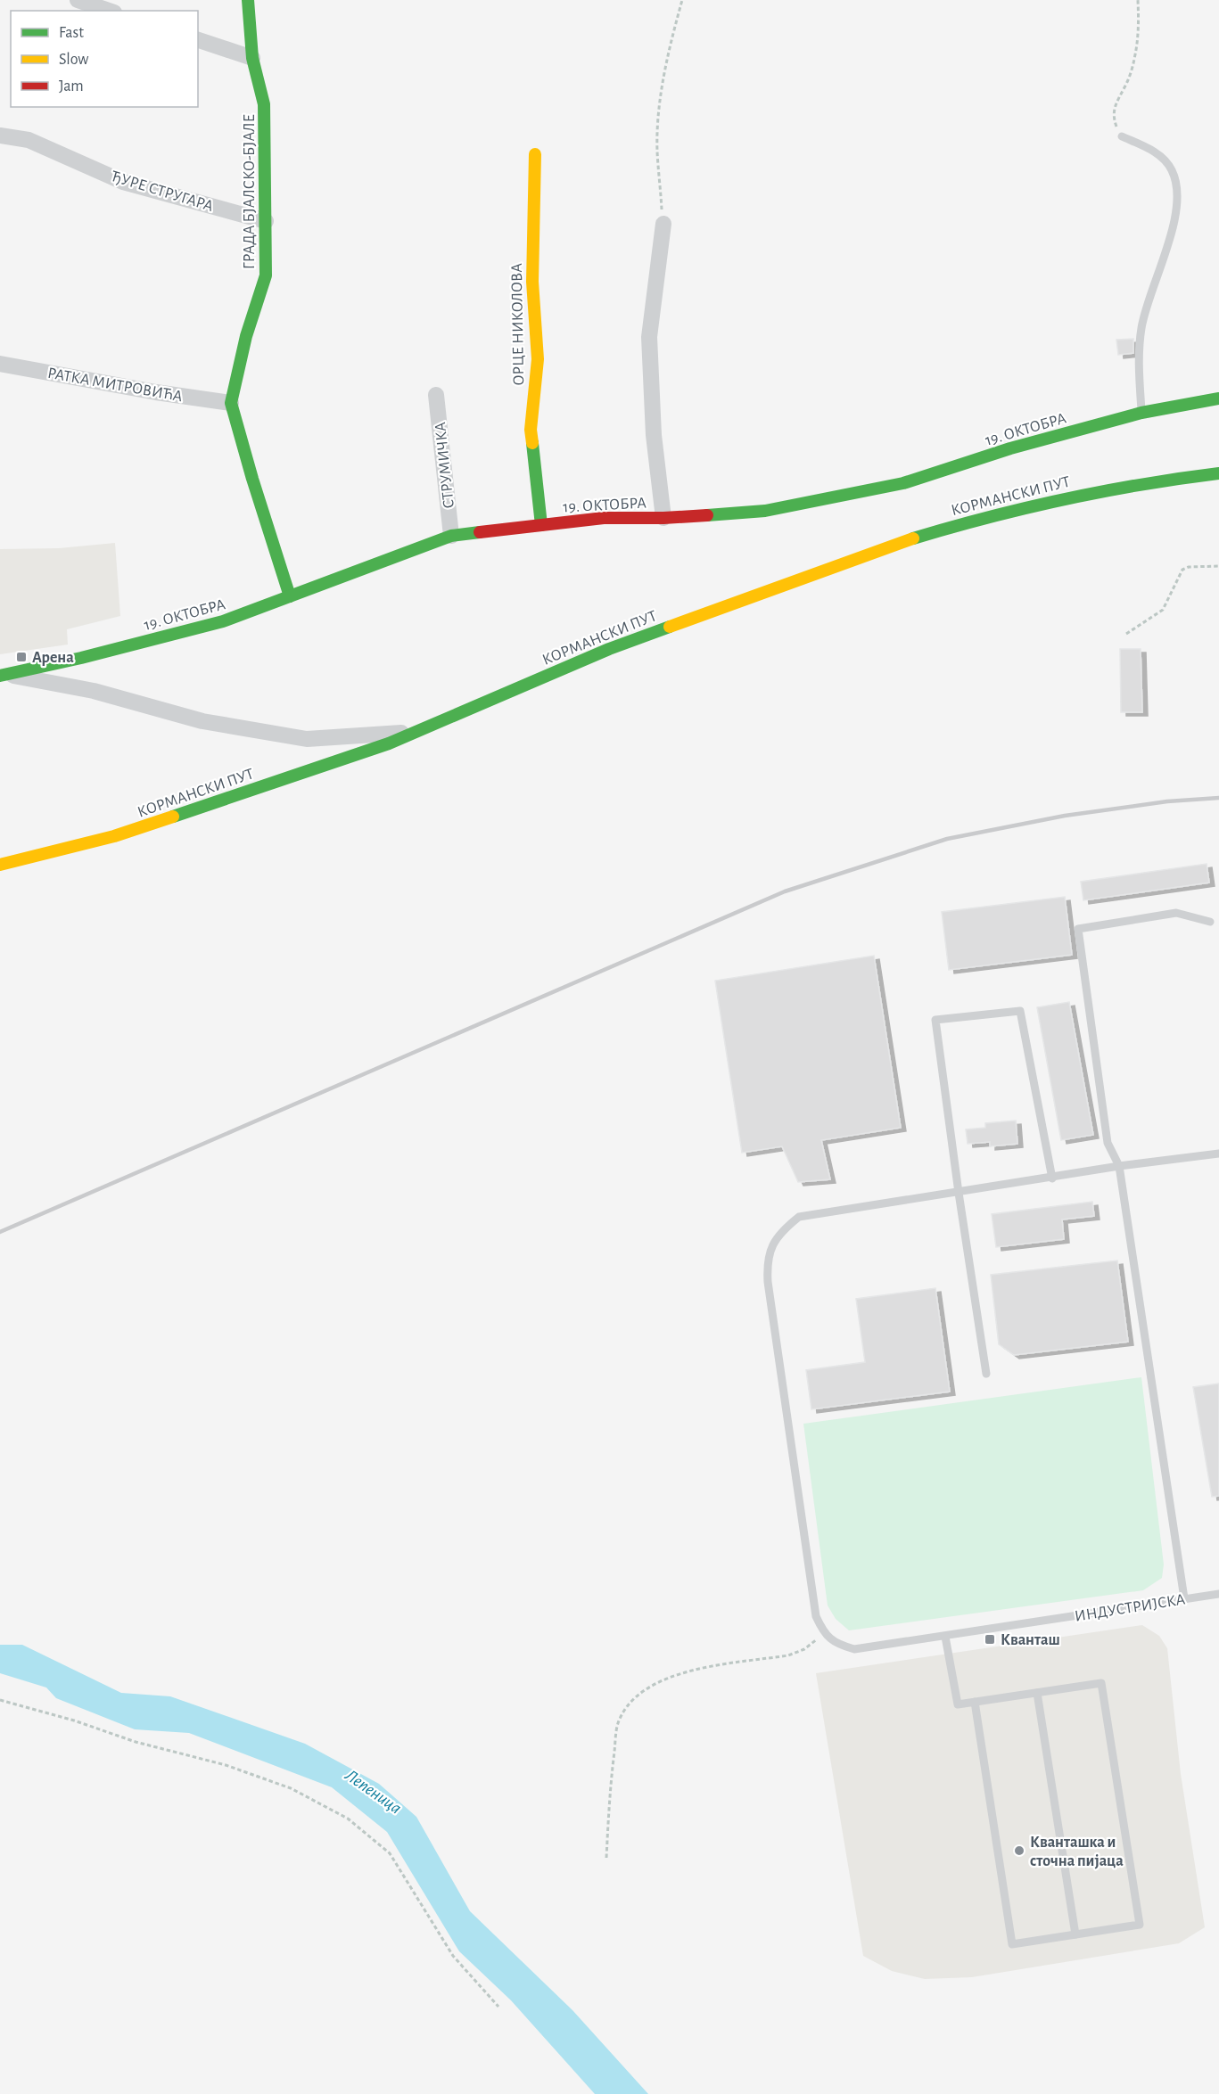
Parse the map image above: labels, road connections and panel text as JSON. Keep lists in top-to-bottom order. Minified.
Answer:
{"streets":{"street":["ЂУРЕ СТРУГАРА","ГРАДА БЈАЛСКО-БЈАЛЕ","ОРЦЕ НИКОЛОВА","РАТКА МИТРОВИЋА","19. ОКТОБРА","СТРУМИЧКА","КОРМАНСКИ ПУТ"],"lane":["ИНДУСТРИЈСКА"]},"crossings":[["ЂУРЕ СТРУГАРА","ГРАДА БЈАЛСКО-БЈАЛЕ"],["ГРАДА БЈАЛСКО-БЈАЛЕ","РАТКА МИТРОВИЋА"],["ГРАДА БЈАЛСКО-БЈАЛЕ","19. ОКТОБРА"],["ОРЦЕ НИКОЛОВА","19. ОКТОБРА"],["19. ОКТОБРА","СТРУМИЧКА"]],"water":["Лепеница"],"places":{"transit":["Арена","Кванташ"],"other":["Кванташка и сточна пијаца"]},"legend":["Fast","Slow","Jam"]}
